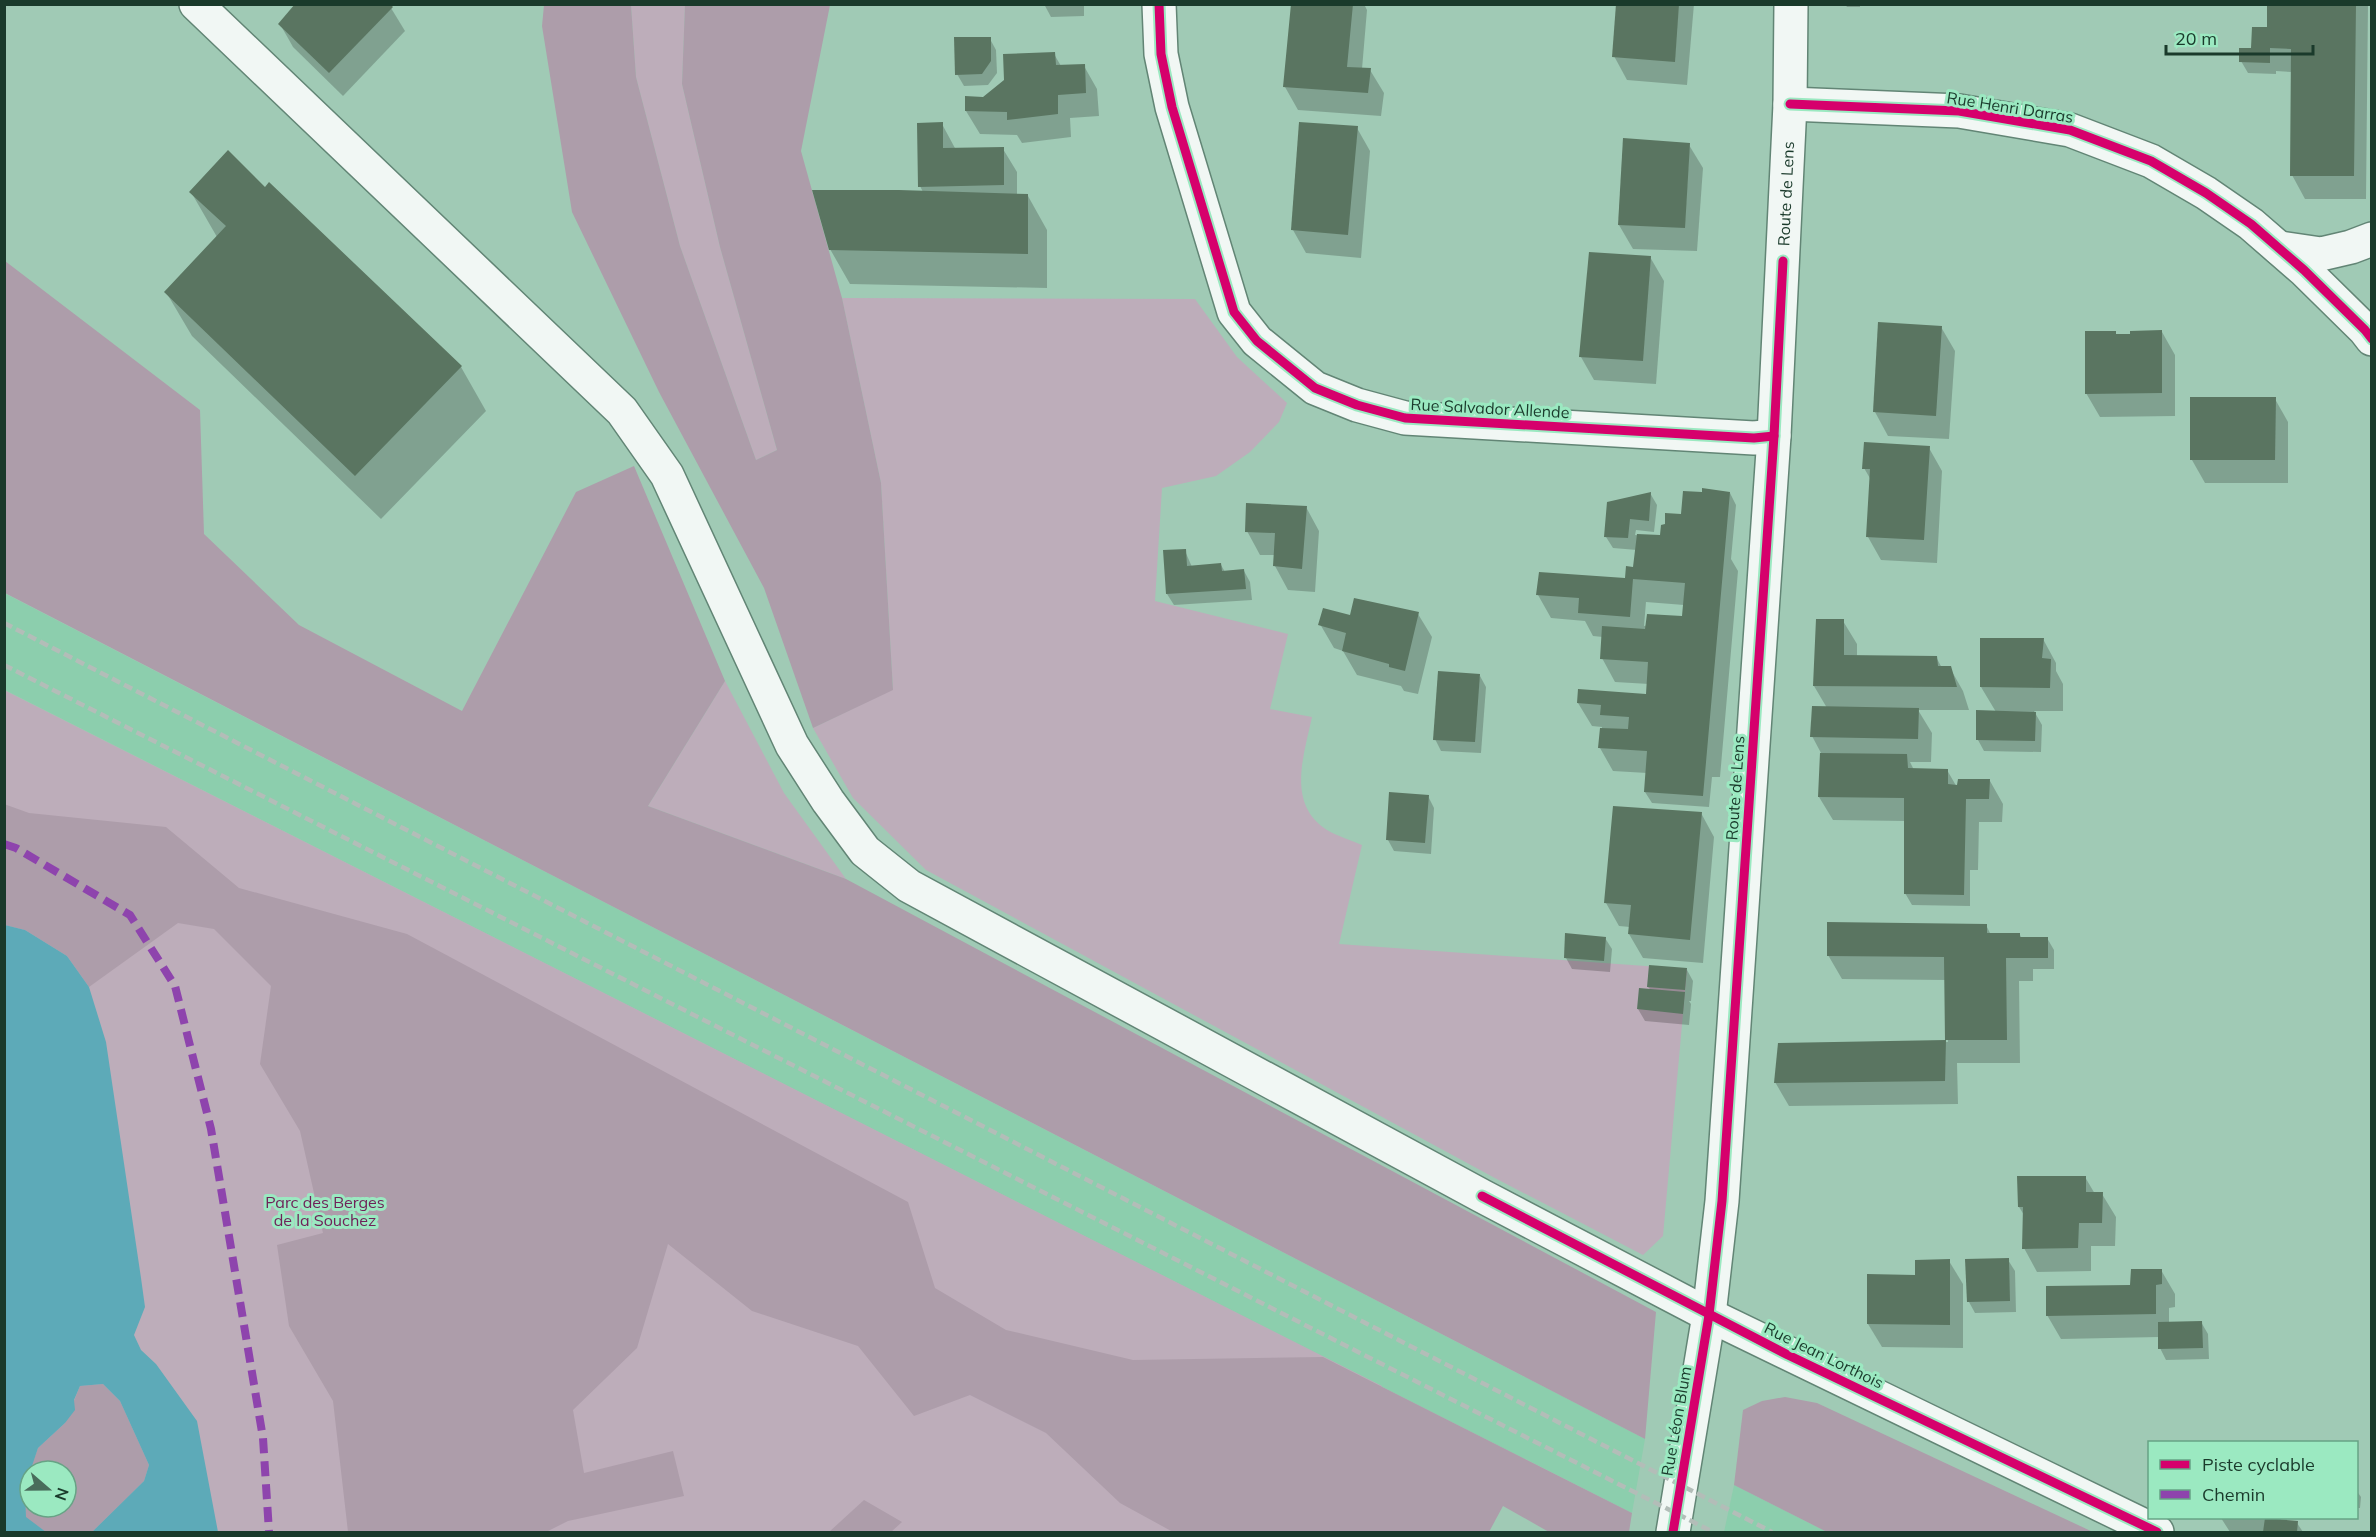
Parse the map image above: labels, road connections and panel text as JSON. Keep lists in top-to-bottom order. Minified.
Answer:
{"streets":{"street":["Rue Henri Darras","Route de Lens","Rue Salvador Allende","Rue Jean Lorthois","Rue Léon Blum"]},"crossings":[["Rue Henri Darras","Route de Lens"],["Route de Lens","Rue Salvador Allende"],["Route de Lens","Rue Jean Lorthois"],["Route de Lens","Rue Léon Blum"],["Rue Jean Lorthois","Rue Léon Blum"]],"parks":["Parc des Berges de la Souchez"],"legend":["Piste cyclable","Chemin"],"scale_bar":"20 m","north":"right"}
